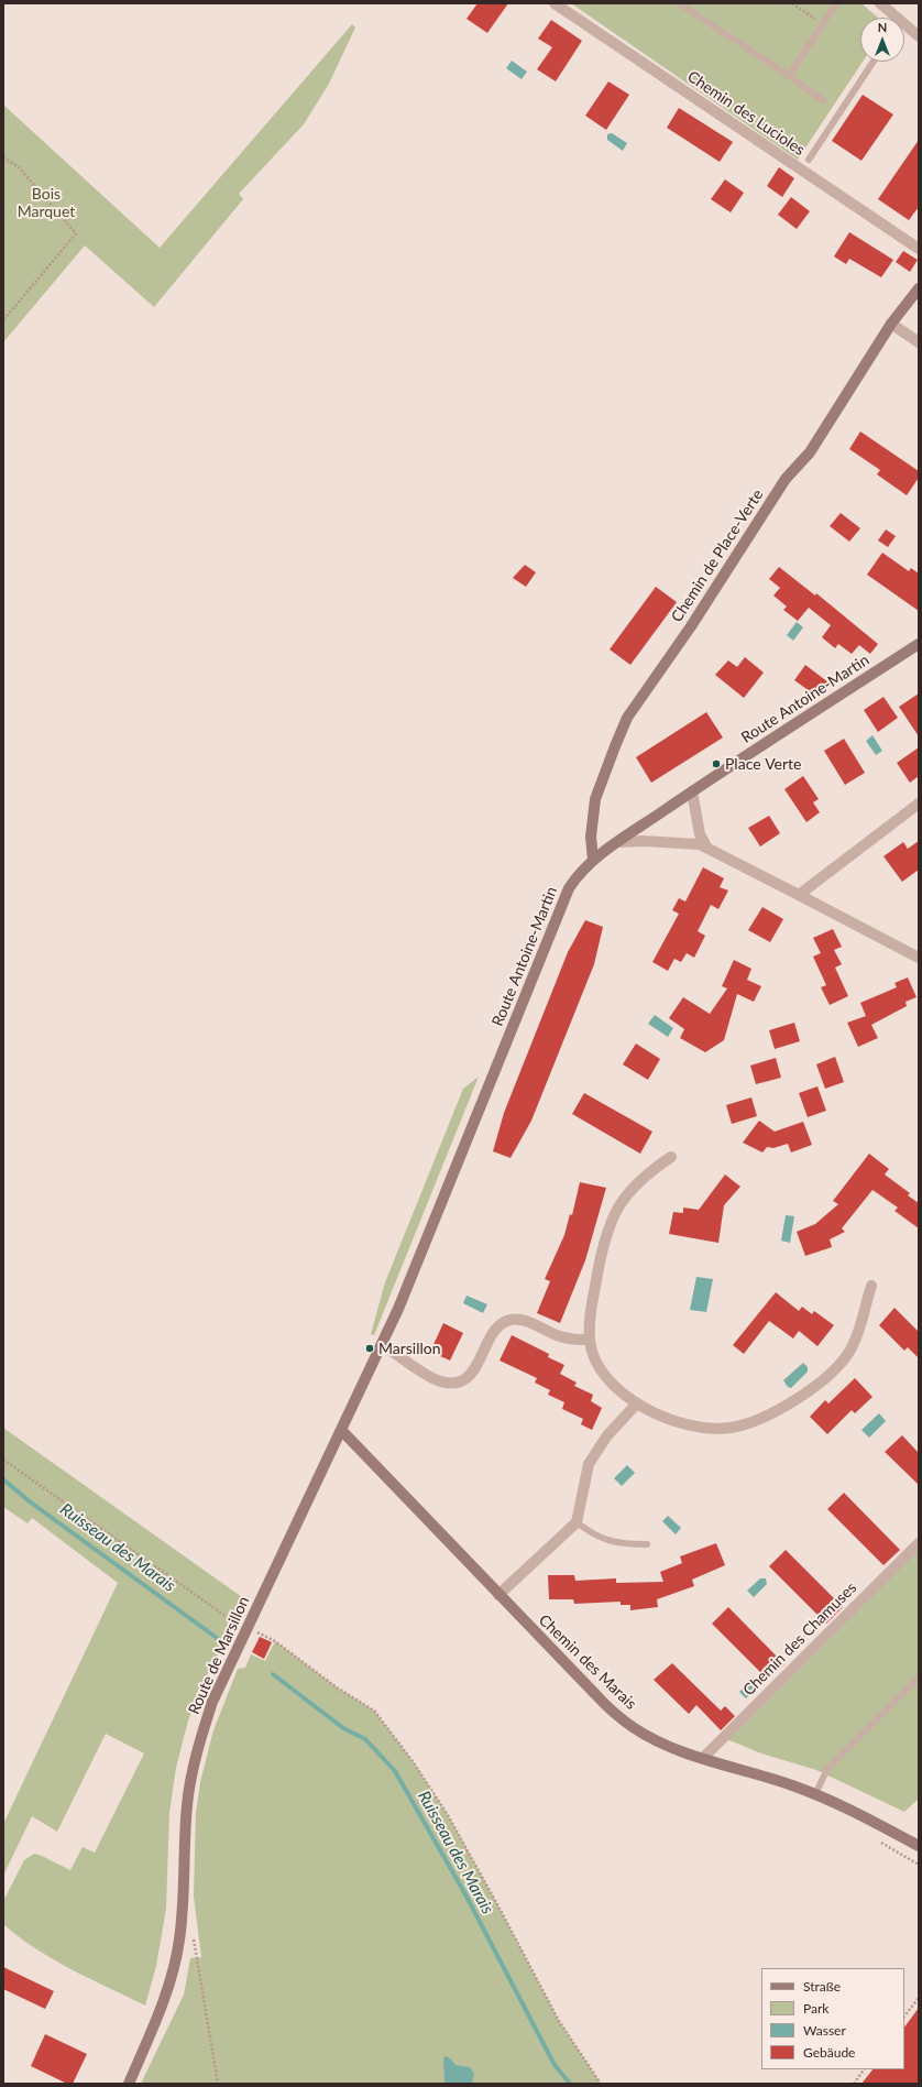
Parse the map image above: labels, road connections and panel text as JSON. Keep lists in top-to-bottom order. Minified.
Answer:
{"streets":{"street":["Chemin des Lucioles","Chemin de Place-Verte","Route Antoine-Martin","Chemin des Chamuses","Route de Marsillon","Chemin des Marais"]},"crossings":[["Chemin de Place-Verte","Route Antoine-Martin"],["Route Antoine-Martin","Route de Marsillon"],["Route Antoine-Martin","Chemin des Marais"],["Chemin des Chamuses","Chemin des Marais"],["Route de Marsillon","Chemin des Marais"]],"water":["Ruisseau des Marais"],"parks":["Bois Marquet"],"places":["Place Verte","Marsillon"],"legend":["Straße","Park","Wasser","Gebäude"],"north":"top"}
